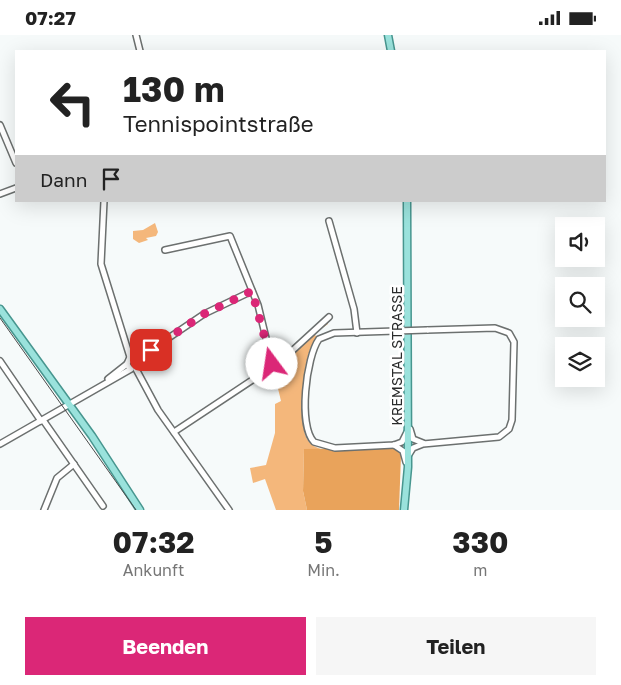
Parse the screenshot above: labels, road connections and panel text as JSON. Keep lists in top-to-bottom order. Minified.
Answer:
{"streets":{"main road":["KREMSTAL STRASSE"]},"page":{"status":"07:27","turn":["130 m","Tennispointstraße"],"then":"Dann","eta":["07:32","Ankunft","5","Min.","330","m"],"buttons":["Beenden","Teilen"]}}
